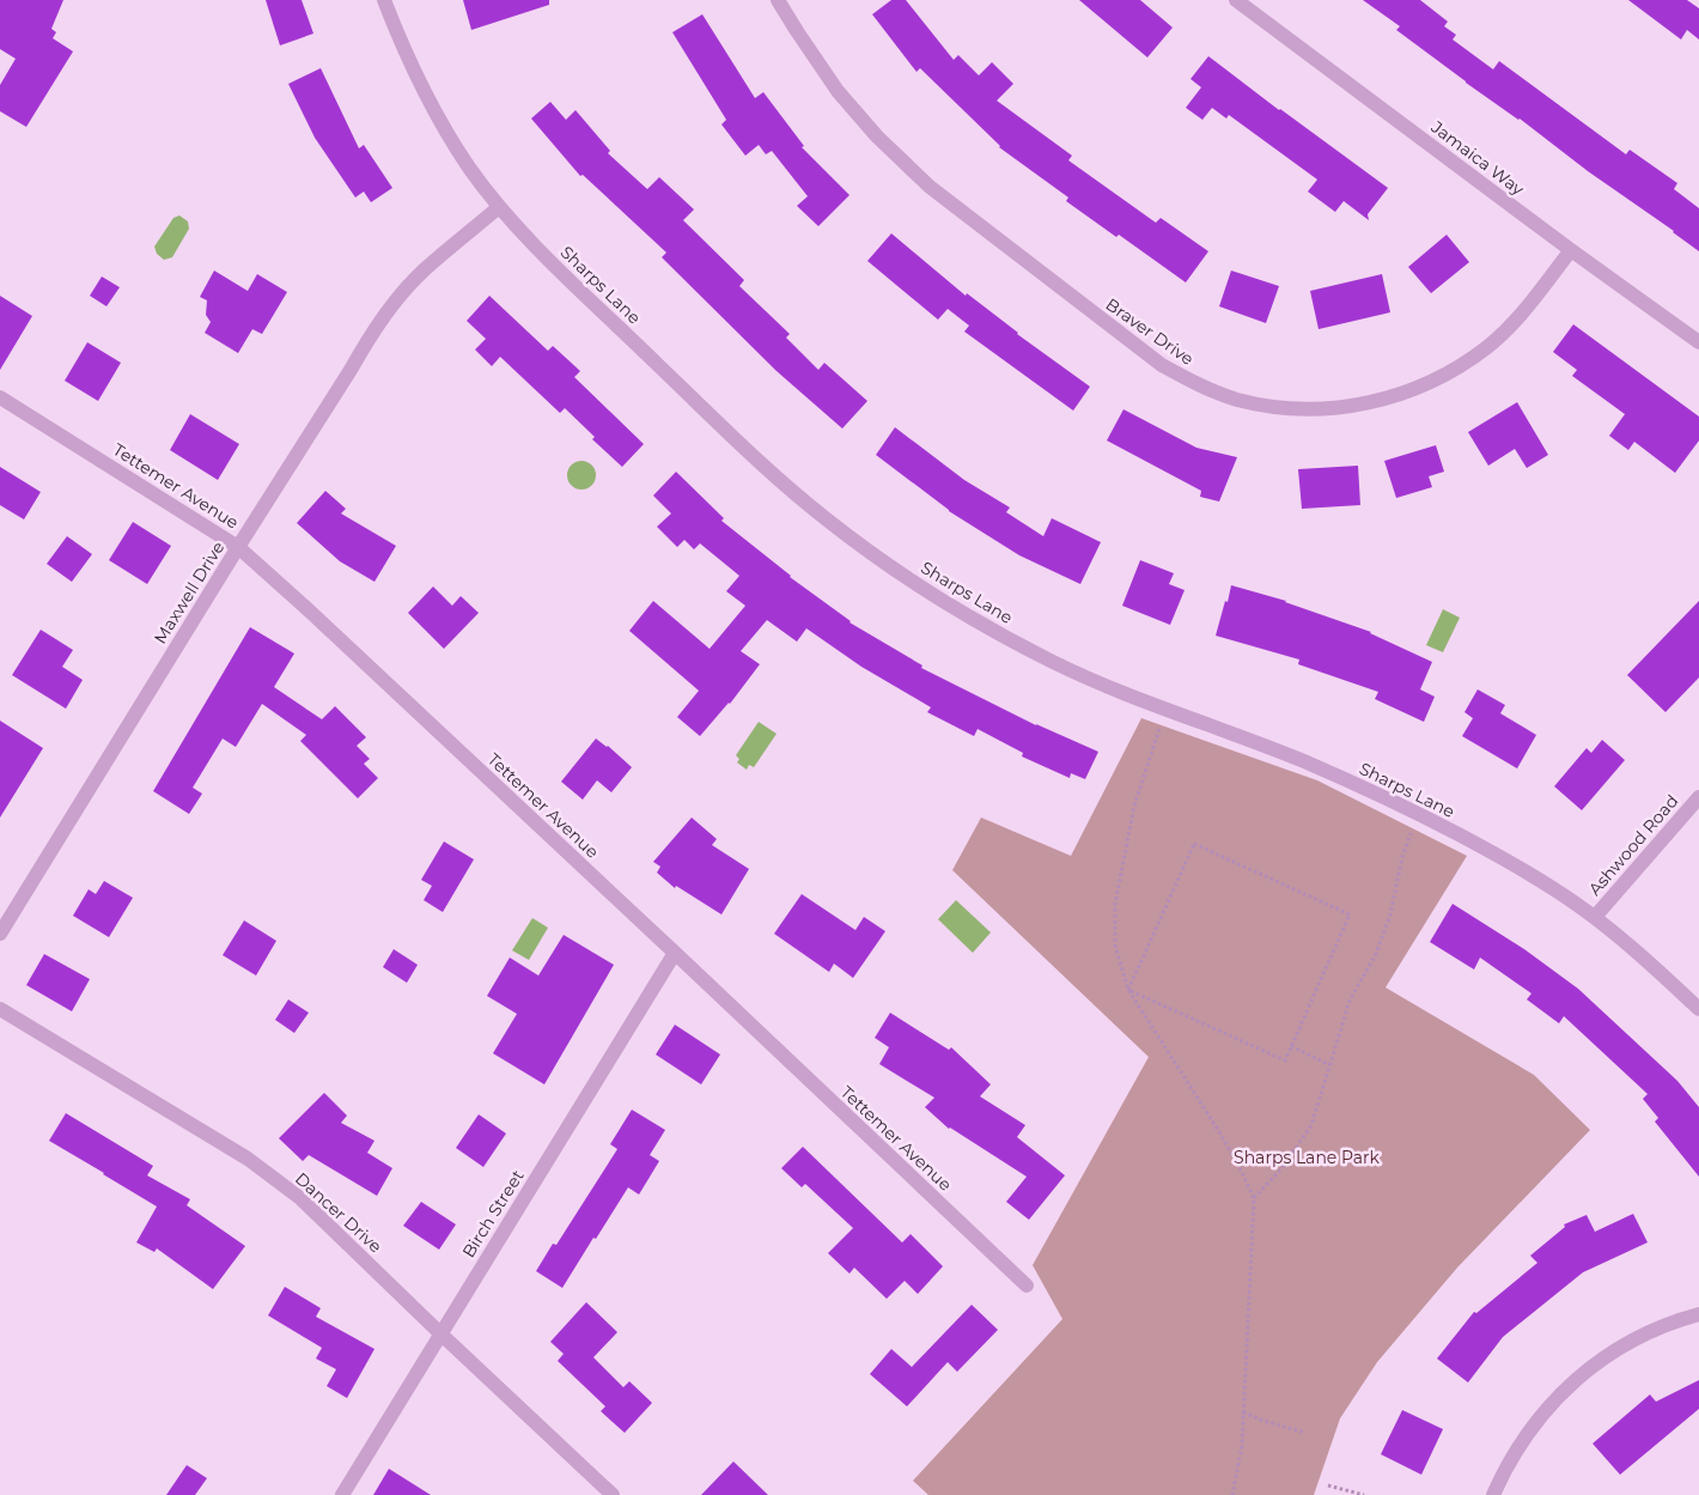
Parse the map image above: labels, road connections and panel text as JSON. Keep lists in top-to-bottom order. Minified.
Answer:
{"streets":{"street":["Jamaica Way","Sharps Lane","Braver Drive","Tettemer Avenue","Maxwell Drive","Ashwood Road","Dancer Drive","Birch Street"]},"crossings":[["Jamaica Way","Braver Drive"],["Sharps Lane","Maxwell Drive"],["Sharps Lane","Ashwood Road"],["Tettemer Avenue","Maxwell Drive"],["Tettemer Avenue","Birch Street"],["Dancer Drive","Birch Street"]],"parks":["Sharps Lane Park"]}
